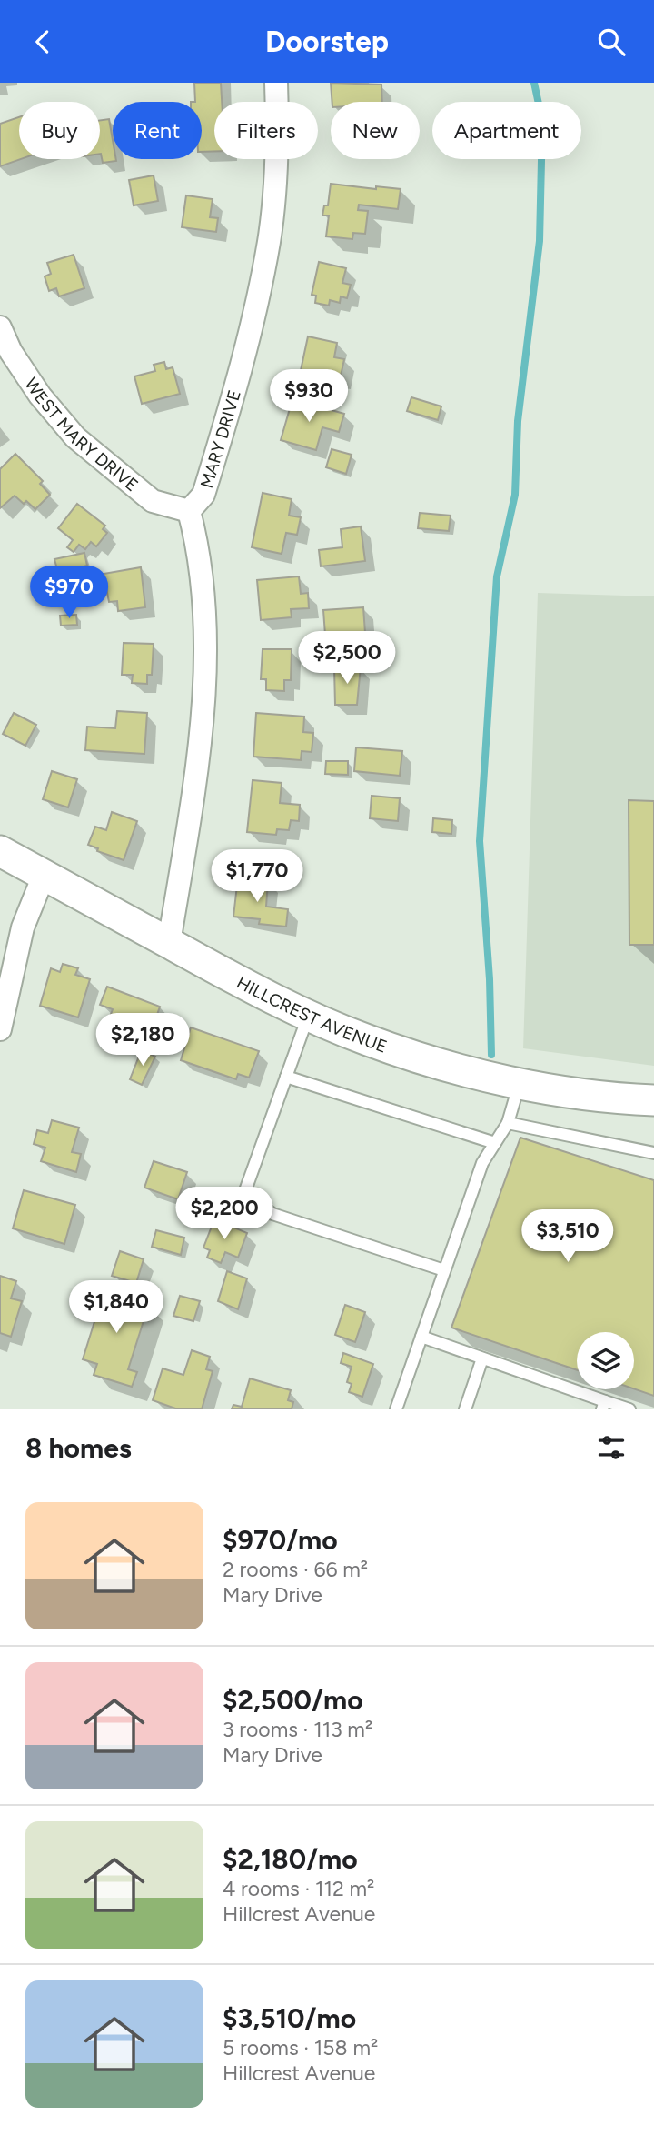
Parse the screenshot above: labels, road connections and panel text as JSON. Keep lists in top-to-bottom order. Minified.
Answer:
{"streets":{"street":["WEST MARY DRIVE","MARY DRIVE","HILLCREST AVENUE"]},"crossings":[["WEST MARY DRIVE","MARY DRIVE"]],"page":{"header":"Doorstep","chip":["Buy","Rent","Filters","New","Apartment"],"price":["$930","$970","$2,500","$1,770","$2,180","$2,200","$3,510","$1,840"],"heading":"8 homes","list":[{"name":"$970/mo","note":"2 rooms · 66 m² · Mary Drive"},{"name":"$2,500/mo","note":"3 rooms · 113 m² · Mary Drive"},{"name":"$2,180/mo","note":"4 rooms · 112 m² · Hillcrest Avenue"},{"name":"$3,510/mo","note":"5 rooms · 158 m² · Hillcrest Avenue"}]}}
